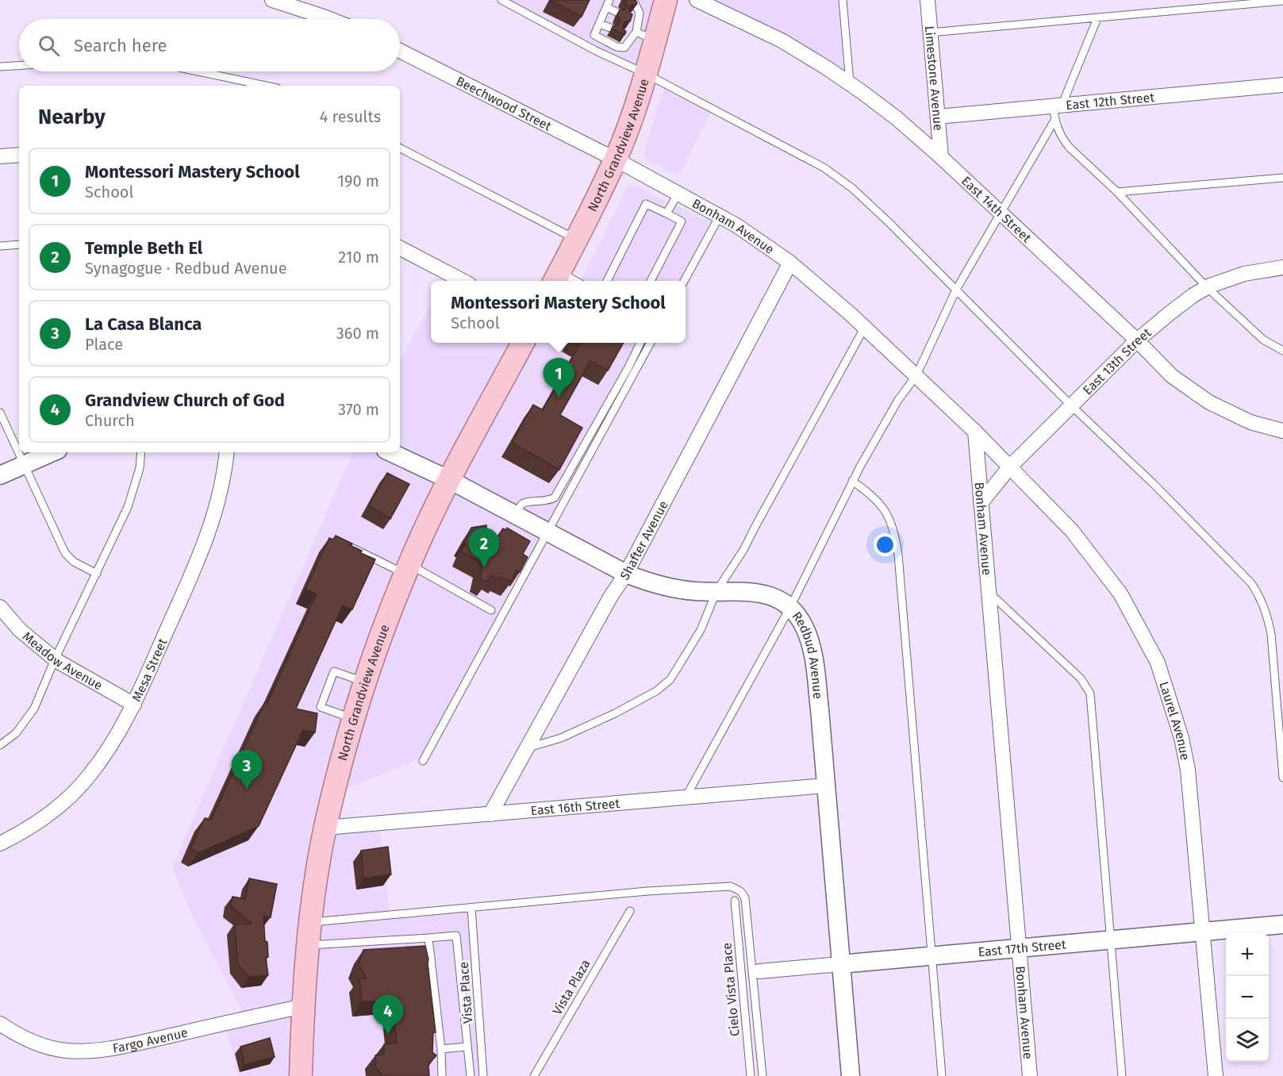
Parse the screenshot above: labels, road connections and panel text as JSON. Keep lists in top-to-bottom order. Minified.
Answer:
{"streets":{"main road":["North Grandview Avenue"],"street":["Limestone Avenue","East 12th Street","Beechwood Street","East 14th Street","Bonham Avenue","East 13th Street","Shafter Avenue","Redbud Avenue","Meadow Avenue","Mesa Street","Laurel Avenue","East 16th Street","East 17th Street","Fargo Avenue"],"lane":["Vista Plaza","Cielo Vista Place","Vista Place"]},"crossings":[["Limestone Avenue","East 12th Street"],["Limestone Avenue","East 14th Street"],["Beechwood Street","North Grandview Avenue"],["Beechwood Street","Bonham Avenue"],["North Grandview Avenue","Bonham Avenue"],["North Grandview Avenue","Redbud Avenue"],["North Grandview Avenue","East 16th Street"],["North Grandview Avenue","Fargo Avenue"],["East 14th Street","East 13th Street"],["Bonham Avenue","East 13th Street"],["Bonham Avenue","Shafter Avenue"],["Bonham Avenue","Laurel Avenue"],["Bonham Avenue","East 17th Street"],["East 13th Street","Laurel Avenue"],["Shafter Avenue","Redbud Avenue"],["Shafter Avenue","East 16th Street"],["Redbud Avenue","East 16th Street"],["Redbud Avenue","East 17th Street"],["Meadow Avenue","Mesa Street"],["Laurel Avenue","East 17th Street"]],"page":{"search":"Search here","heading":["Nearby","4 results"],"list":[{"mark":"1","name":"Montessori Mastery School","note":"School","value":"190 m"},{"mark":"2","name":"Temple Beth El","note":"Synagogue · Redbud Avenue","value":"210 m"},{"mark":"3","name":"La Casa Blanca","note":"Place","value":"360 m"},{"mark":"4","name":"Grandview Church of God","note":"Church","value":"370 m"}],"popup":["Montessori Mastery School","School"],"pins":["1","2","3","4"],"map_buttons":["+","−"]}}
